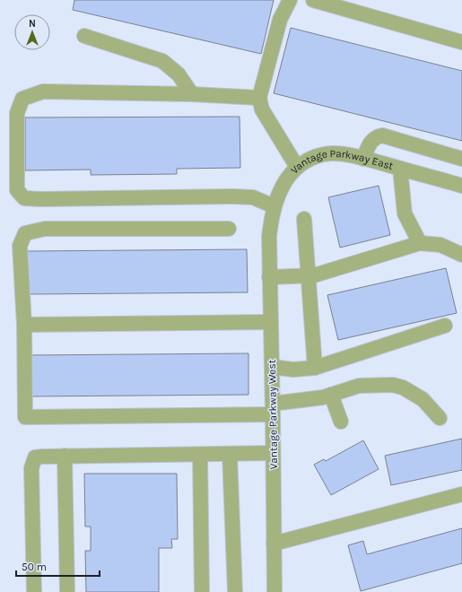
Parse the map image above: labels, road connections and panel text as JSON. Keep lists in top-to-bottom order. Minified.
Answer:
{"streets":{"street":["Vantage Parkway East","Vantage Parkway West"]},"crossings":[["Vantage Parkway East","Vantage Parkway West"]],"scale_bar":"50 m","north":"top"}
